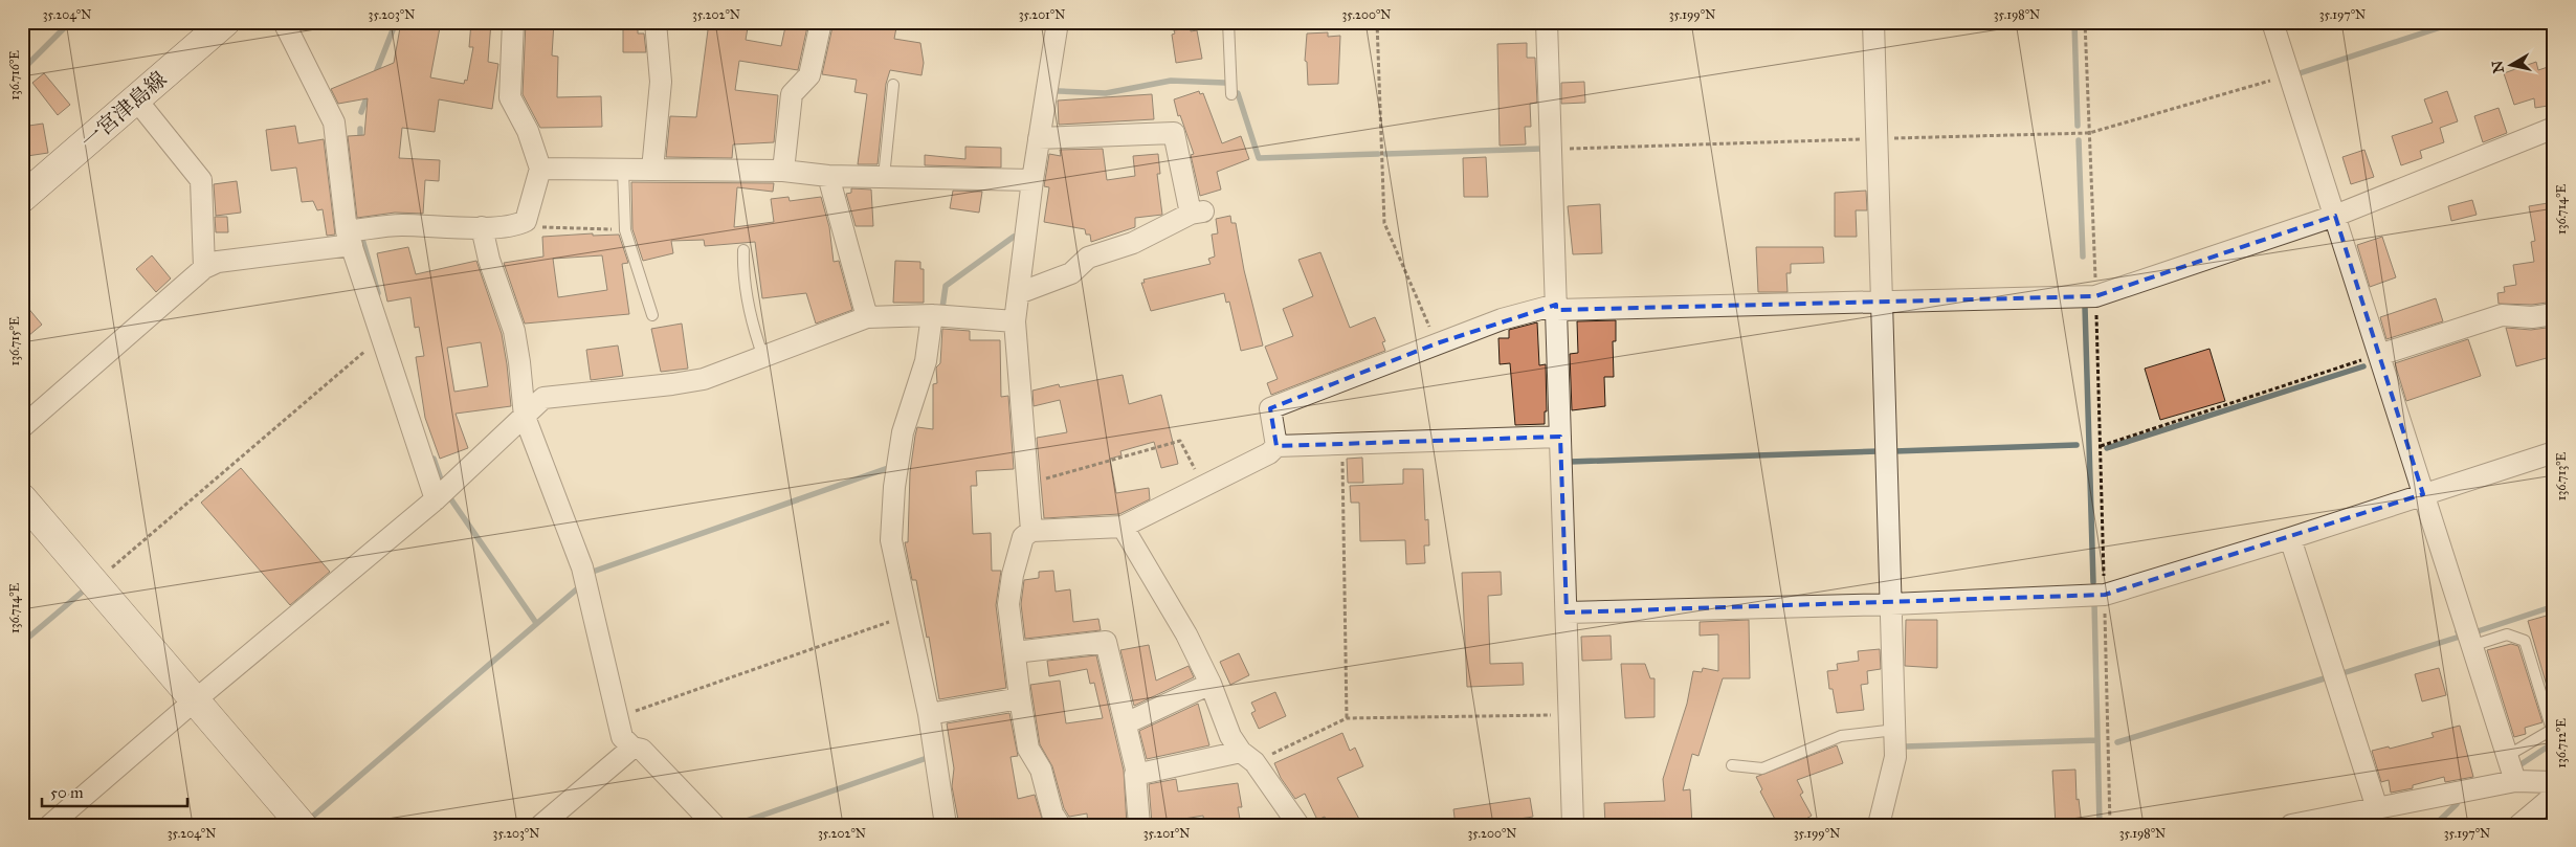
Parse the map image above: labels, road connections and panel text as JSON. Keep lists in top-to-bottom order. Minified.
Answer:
{"streets":{"street":["一宮津島線"]},"scale_bar":"50 m","north":"left","coordinates":["35.204°N","35.203°N","35.202°N","35.201°N","35.200°N","35.199°N","35.198°N","35.197°N","136.716°E","136.714°E","136.715°E","136.713°E","136.712°E"]}
